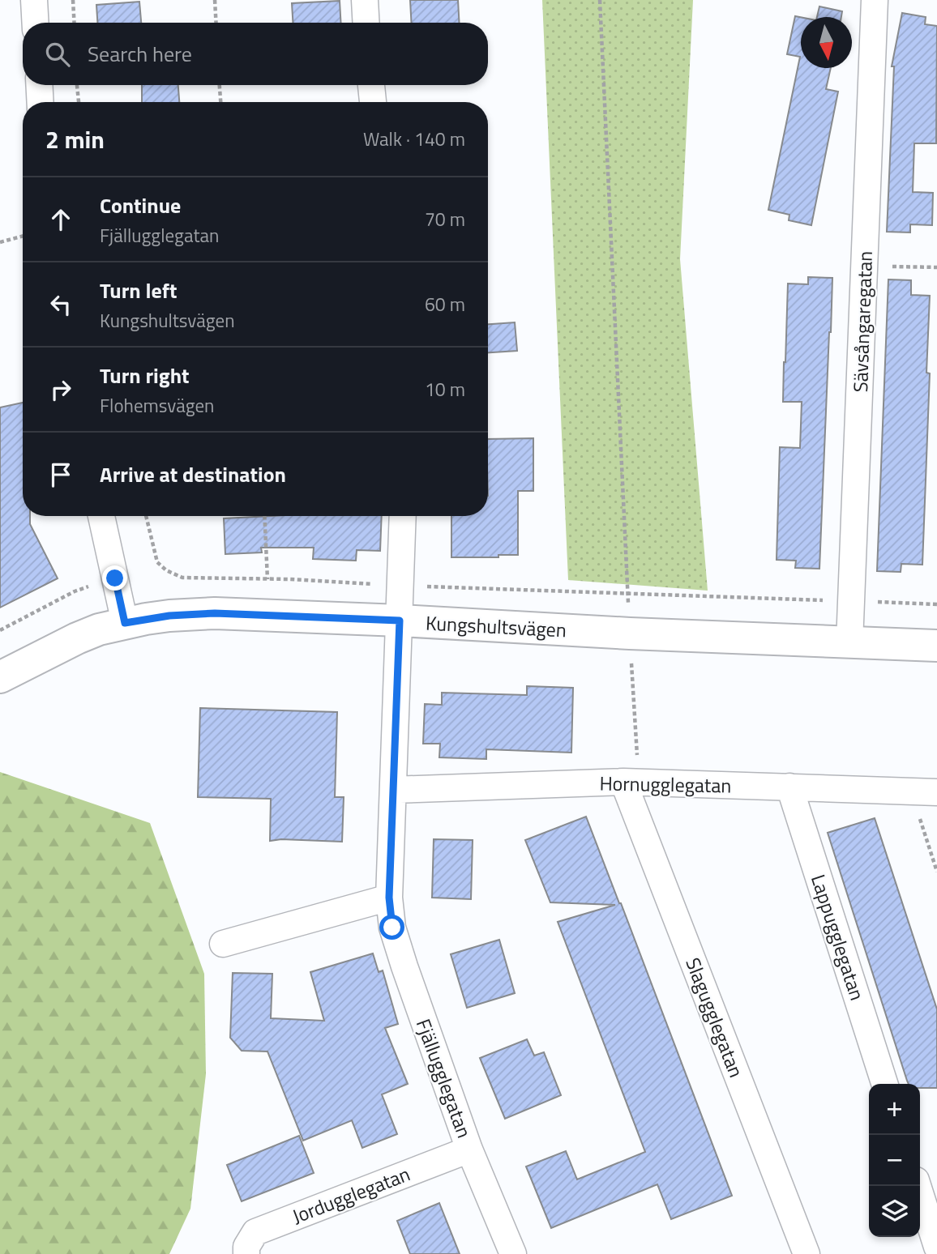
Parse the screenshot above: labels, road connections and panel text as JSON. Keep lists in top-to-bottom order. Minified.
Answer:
{"streets":{"street":["Sävsångaregatan","Kungshultsvägen","Hornugglegatan","Lappugglegatan","Slagugglegatan","Fjällugglegatan","Jordugglegatan"]},"crossings":[["Sävsångaregatan","Kungshultsvägen"],["Kungshultsvägen","Fjällugglegatan"],["Hornugglegatan","Lappugglegatan"],["Hornugglegatan","Slagugglegatan"],["Hornugglegatan","Fjällugglegatan"],["Fjällugglegatan","Jordugglegatan"]],"north":"bottom","page":{"search":"Search here","heading":["2 min","Walk · 140 m"],"list":[["Continue","Fjällugglegatan","70 m"],["Turn left","Kungshultsvägen","60 m"],["Turn right","Flohemsvägen","10 m"],"Arrive at destination"],"map_buttons":["+","−"]}}
